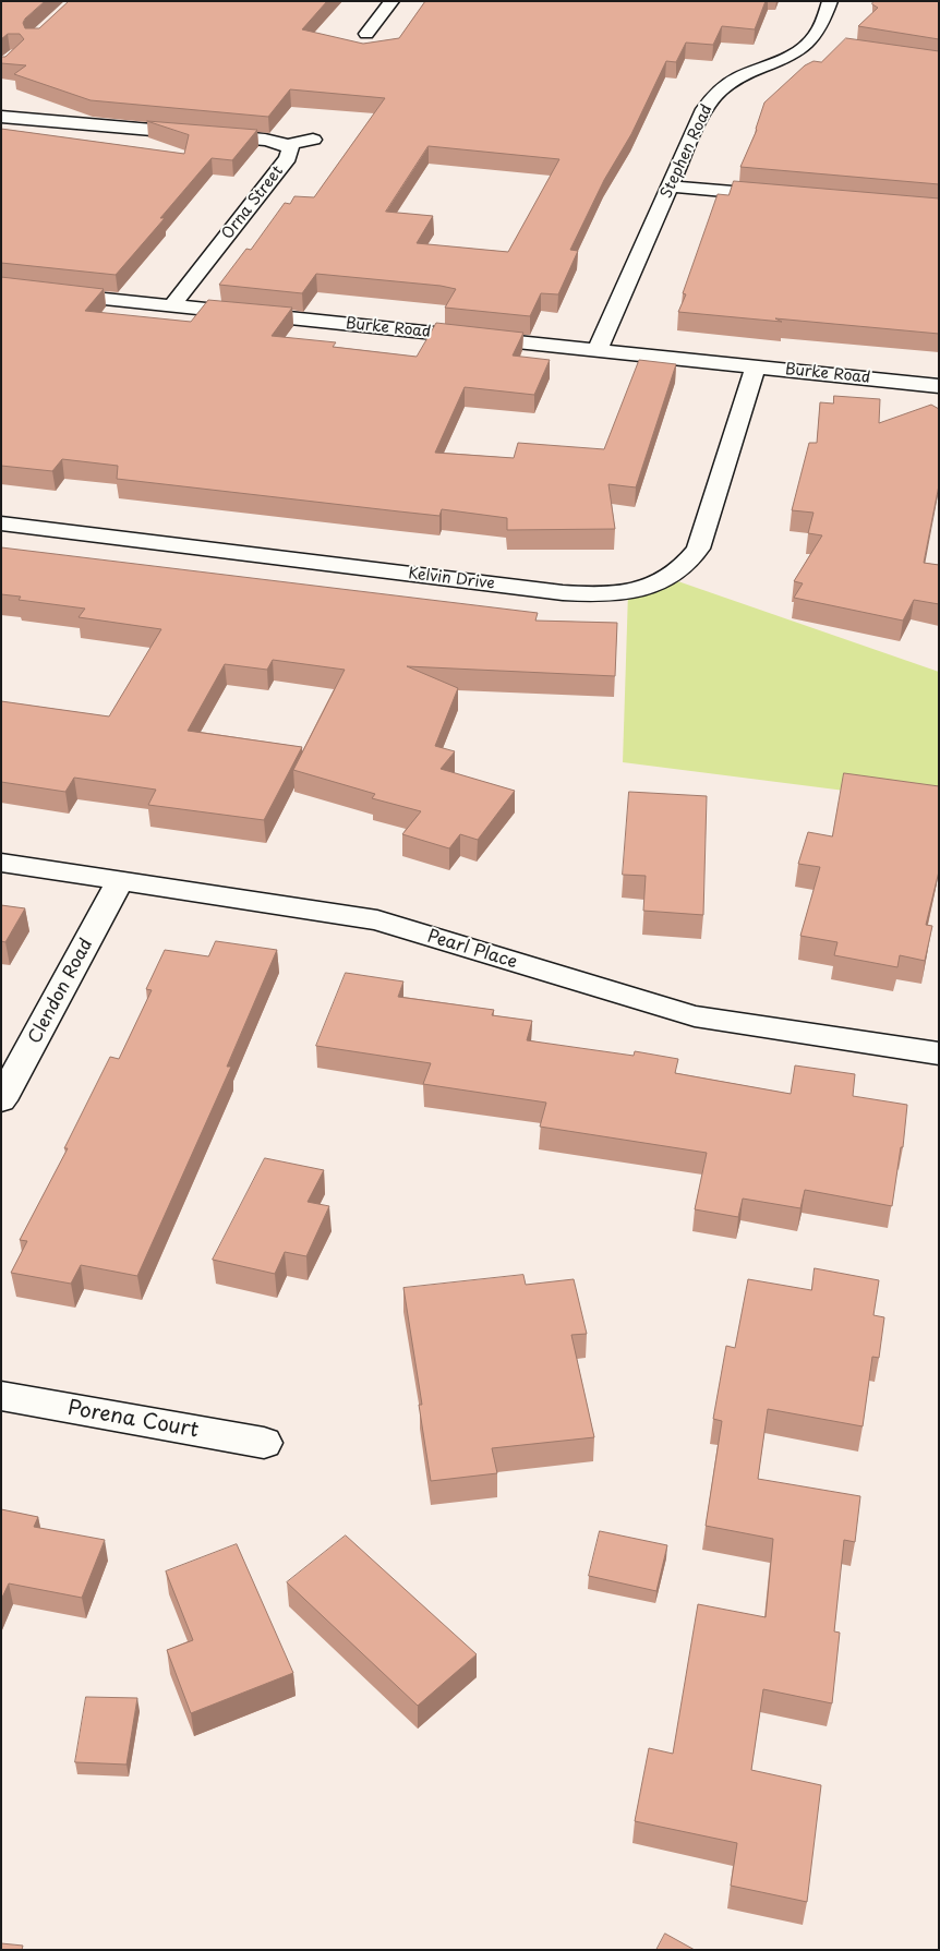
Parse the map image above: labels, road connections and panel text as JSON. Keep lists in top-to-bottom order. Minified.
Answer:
{"streets":{"street":["Stephen Road","Orna Street","Burke Road","Kelvin Drive","Pearl Place","Clendon Road","Porena Court"]},"crossings":[["Stephen Road","Burke Road"],["Orna Street","Burke Road"],["Burke Road","Kelvin Drive"],["Pearl Place","Clendon Road"]]}
